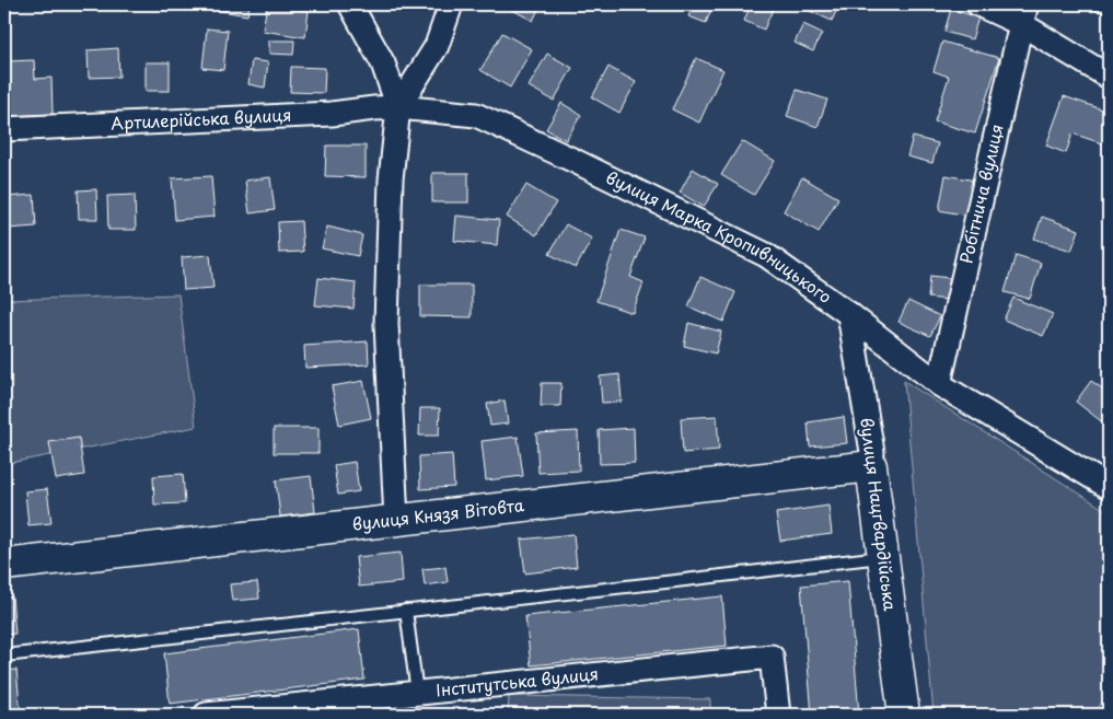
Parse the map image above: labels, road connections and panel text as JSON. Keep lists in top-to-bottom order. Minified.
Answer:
{"streets":{"street":["Артилерійська вулиця","Робітнича вулиця","вулиця Марка Кропивницького","вулиця Нацгвардійська","вулиця Князя Вітовта","Інститутська вулиця"]},"crossings":[["Артилерійська вулиця","вулиця Марка Кропивницького"],["Робітнича вулиця","вулиця Марка Кропивницького"],["вулиця Марка Кропивницького","вулиця Нацгвардійська"],["вулиця Нацгвардійська","вулиця Князя Вітовта"]]}
